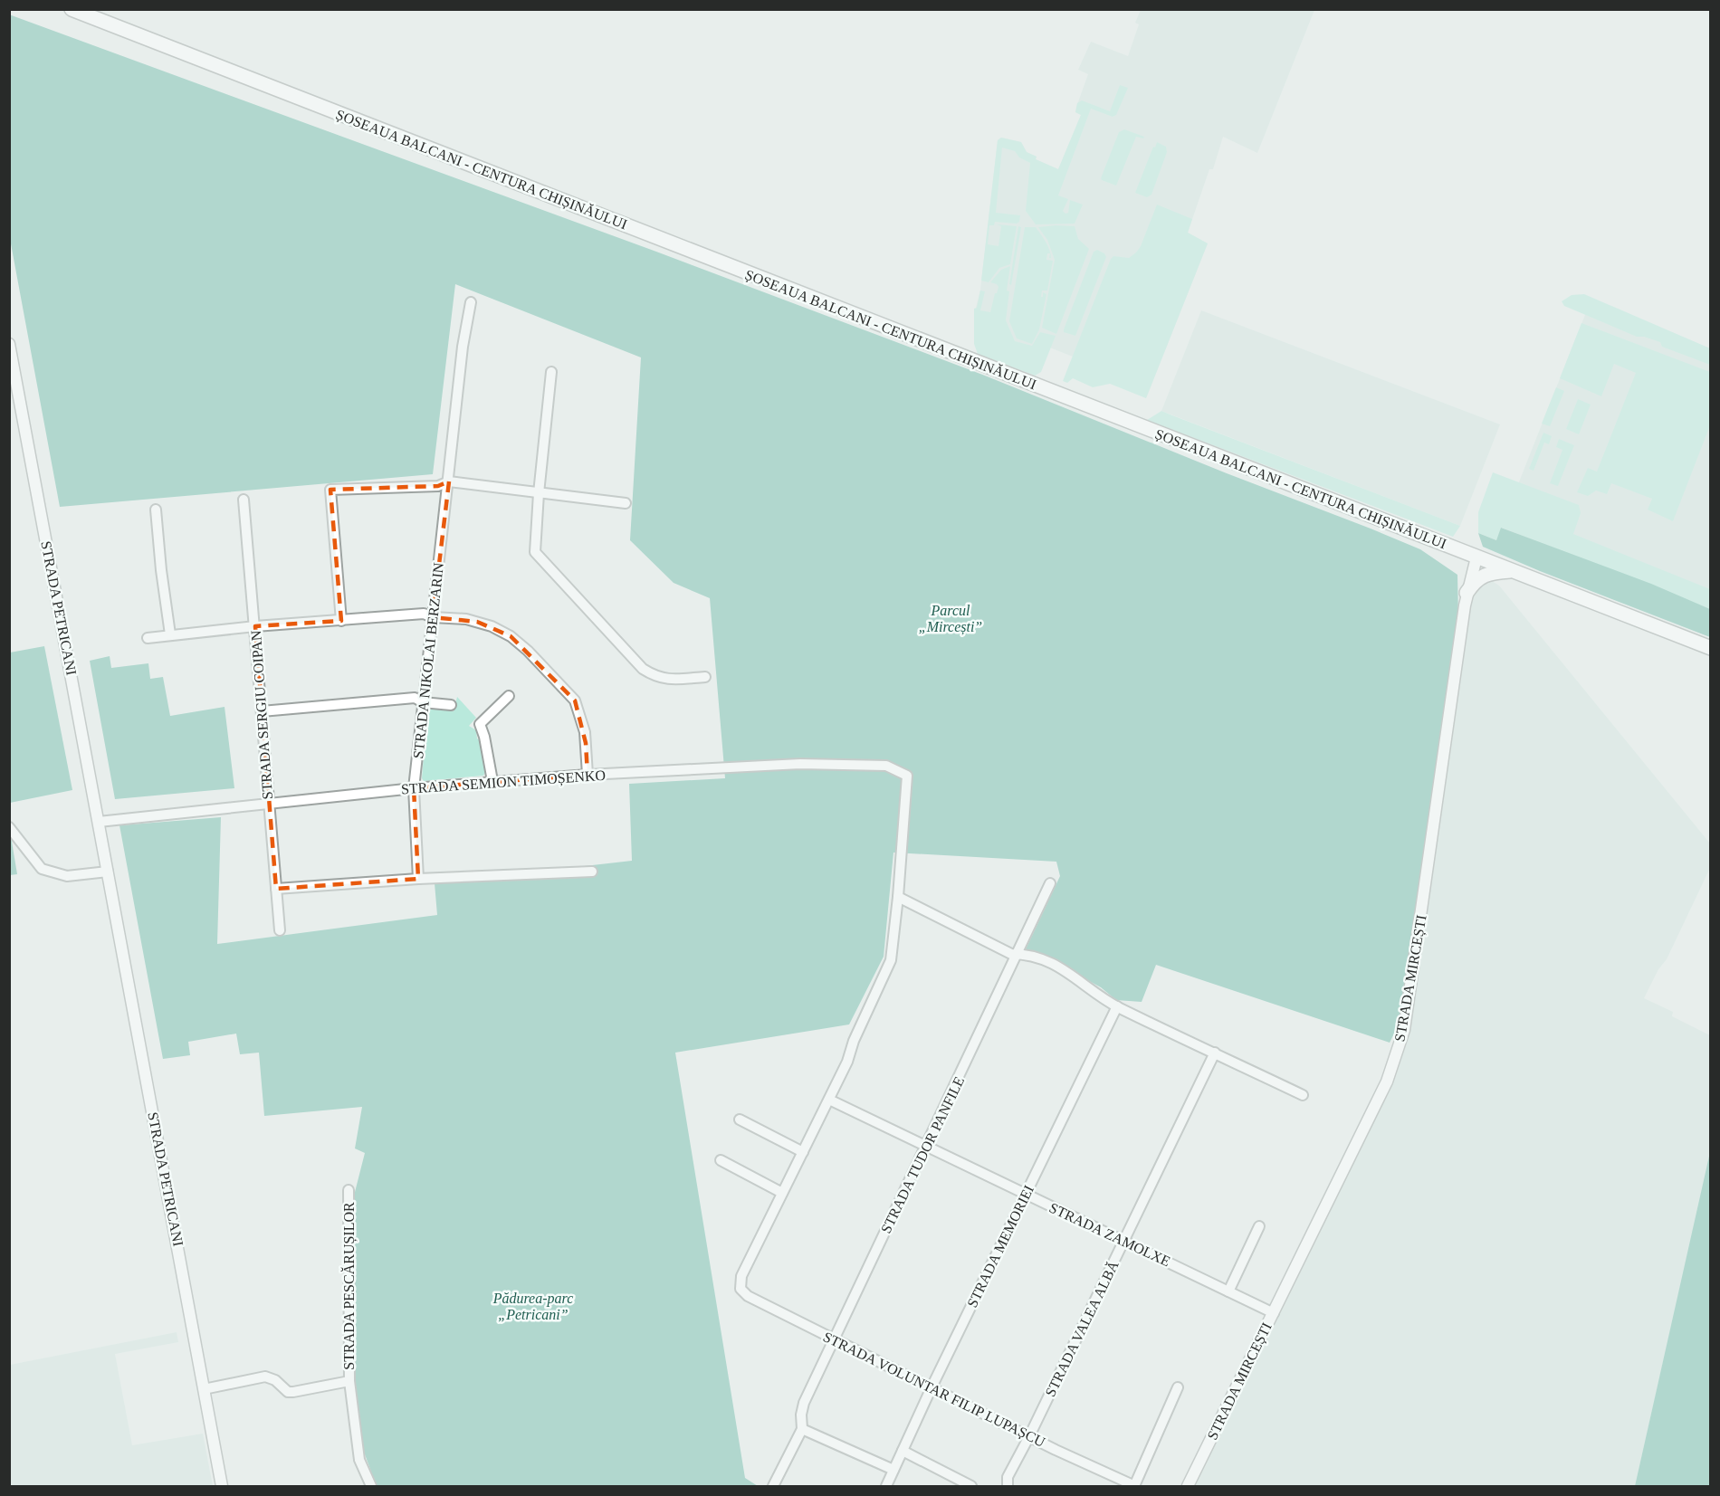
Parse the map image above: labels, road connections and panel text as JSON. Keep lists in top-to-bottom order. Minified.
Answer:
{"streets":{"highway":["ȘOSEAUA BALCANI - CENTURA CHIȘINĂULUI"],"main road":["STRADA PETRICANI","STRADA MIRCEȘTI"],"street":["STRADA NIKOLAI BERZARIN","STRADA SERGIU COIPAN","STRADA SEMION TIMOȘENKO","STRADA TUDOR PANFILE","STRADA ZAMOLXE","STRADA MEMORIEI","STRADA PESCĂRUȘILOR","STRADA VALEA ALBĂ","STRADA VOLUNTAR FILIP LUPAȘCU"]},"crossings":[["ȘOSEAUA BALCANI - CENTURA CHIȘINĂULUI","STRADA MIRCEȘTI"],["STRADA PETRICANI","STRADA SEMION TIMOȘENKO"],["STRADA PETRICANI","STRADA PESCĂRUȘILOR"],["STRADA NIKOLAI BERZARIN","STRADA SEMION TIMOȘENKO"],["STRADA SERGIU COIPAN","STRADA SEMION TIMOȘENKO"],["STRADA MIRCEȘTI","STRADA ZAMOLXE"],["STRADA TUDOR PANFILE","STRADA ZAMOLXE"],["STRADA TUDOR PANFILE","STRADA VOLUNTAR FILIP LUPAȘCU"],["STRADA ZAMOLXE","STRADA MEMORIEI"],["STRADA ZAMOLXE","STRADA VALEA ALBĂ"],["STRADA MEMORIEI","STRADA VOLUNTAR FILIP LUPAȘCU"],["STRADA VALEA ALBĂ","STRADA VOLUNTAR FILIP LUPAȘCU"]],"parks":["Parcul „Mircești”","Pădurea-parc „Petricani”"]}
